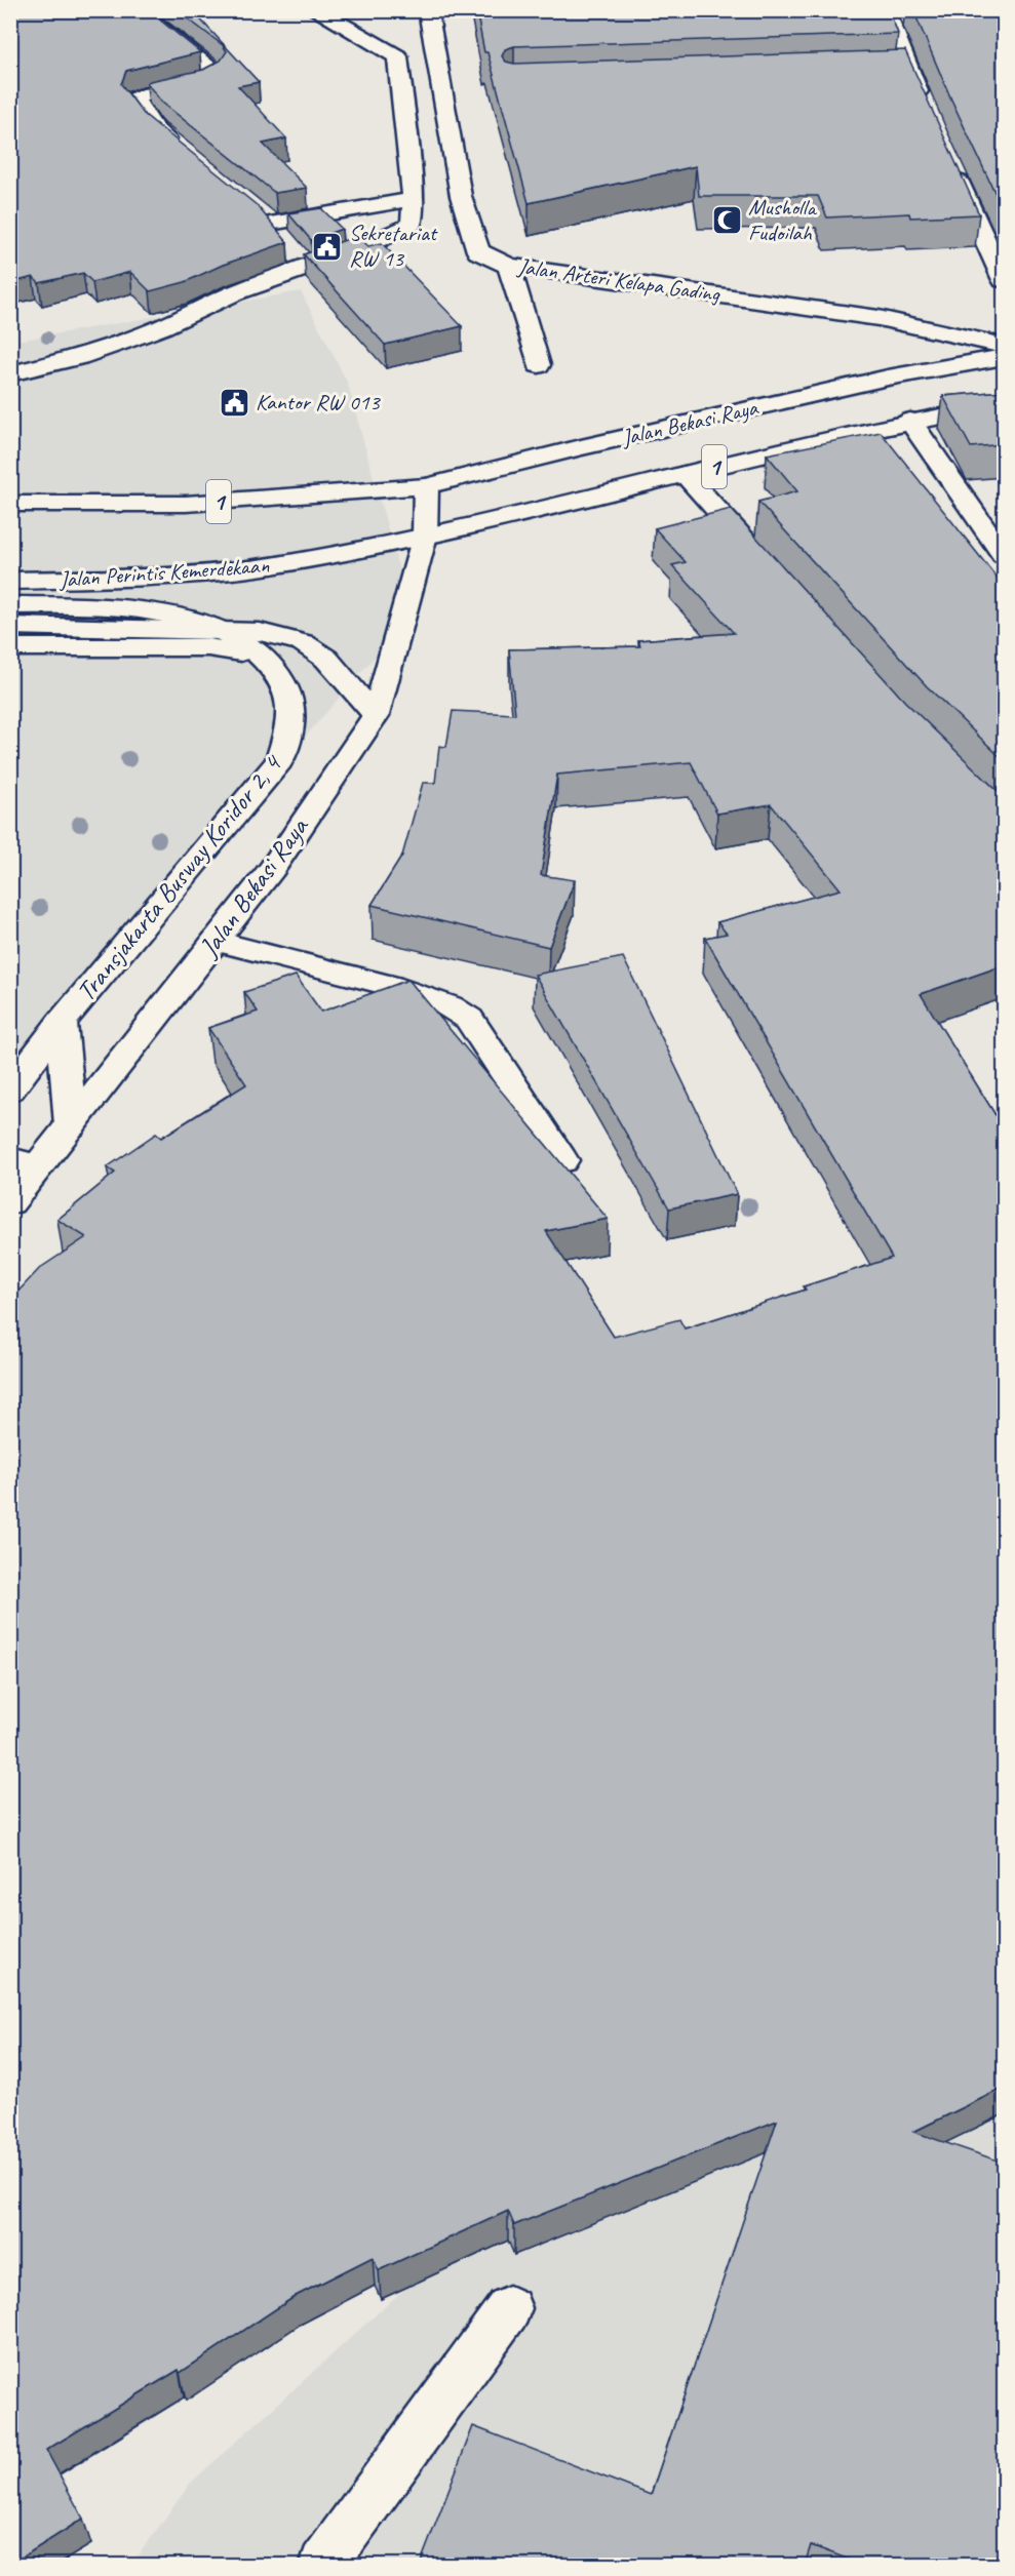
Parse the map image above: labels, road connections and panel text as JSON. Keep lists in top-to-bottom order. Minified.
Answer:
{"streets":{"main road":["Jalan Arteri Kelapa Gading","Jalan Bekasi Raya","1","Jalan Perintis Kemerdekaan","Transjakarta Busway Koridor 2, 4"]},"crossings":[["Jalan Bekasi Raya","1"],["Jalan Bekasi Raya","Jalan Perintis Kemerdekaan"]],"places":{"mosque":["Musholla Fudoilah"],"public building":["Sekretariat RW 13","Kantor RW 013"]}}
